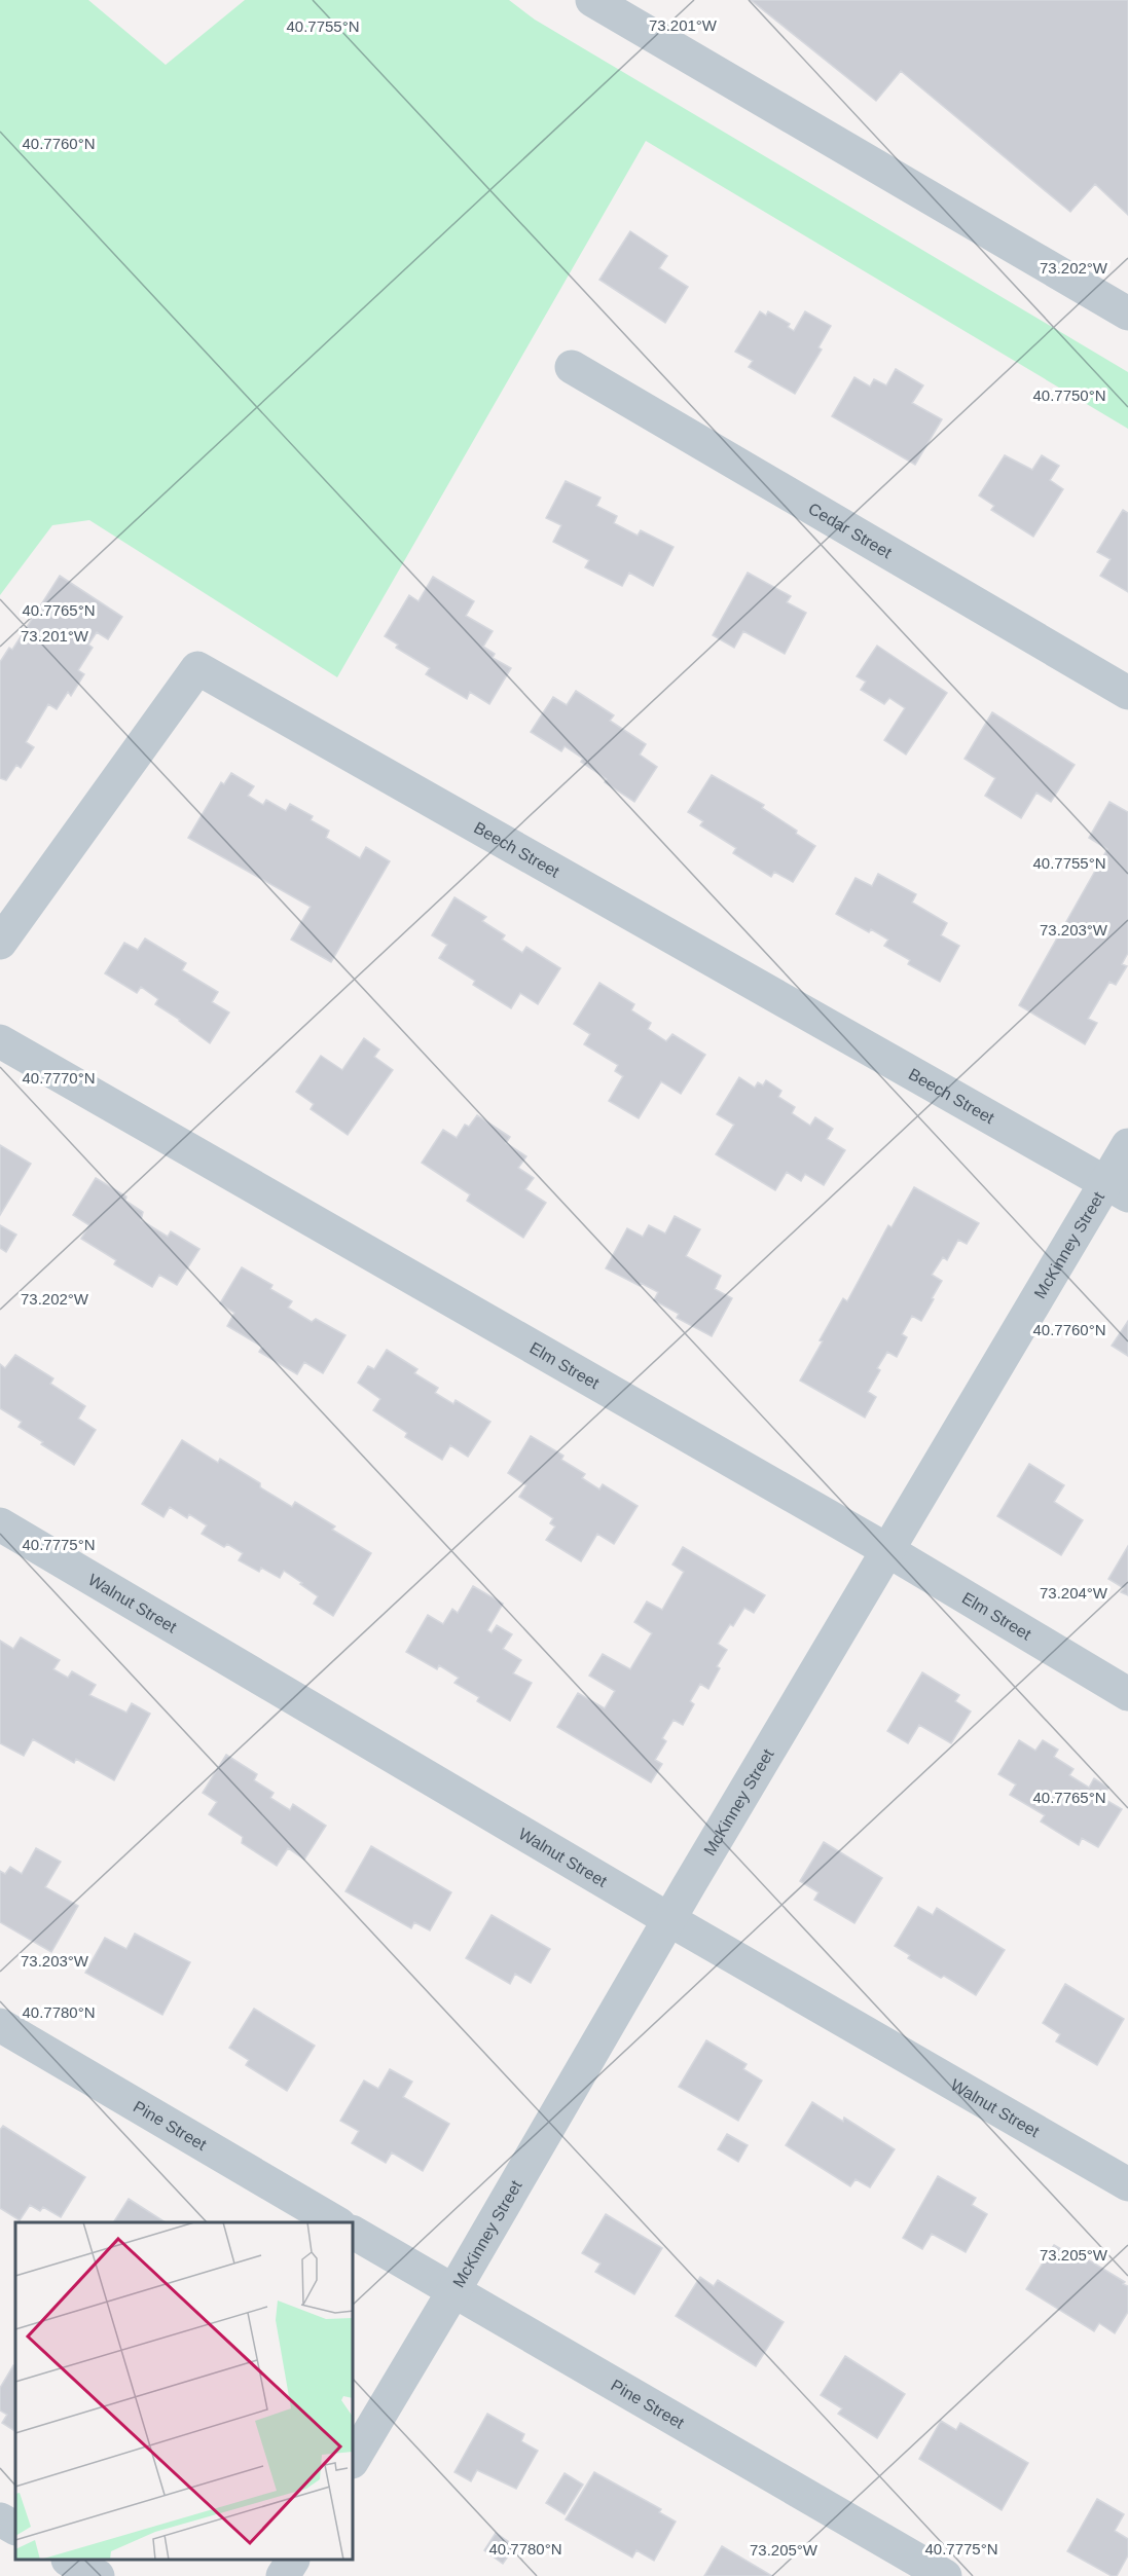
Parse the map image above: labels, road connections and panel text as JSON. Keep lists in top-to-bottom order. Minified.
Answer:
{"streets":{"street":["Cedar Street","Beech Street","McKinney Street","Elm Street","Walnut Street","Pine Street"]},"crossings":[["Beech Street","McKinney Street"],["McKinney Street","Elm Street"],["McKinney Street","Walnut Street"],["McKinney Street","Pine Street"]],"coordinates":["73.201°W","40.7755°N","40.7760°N","73.202°W","40.7750°N","40.7765°N","73.203°W","40.7770°N","40.7775°N","73.204°W","40.7780°N","73.205°W"]}
